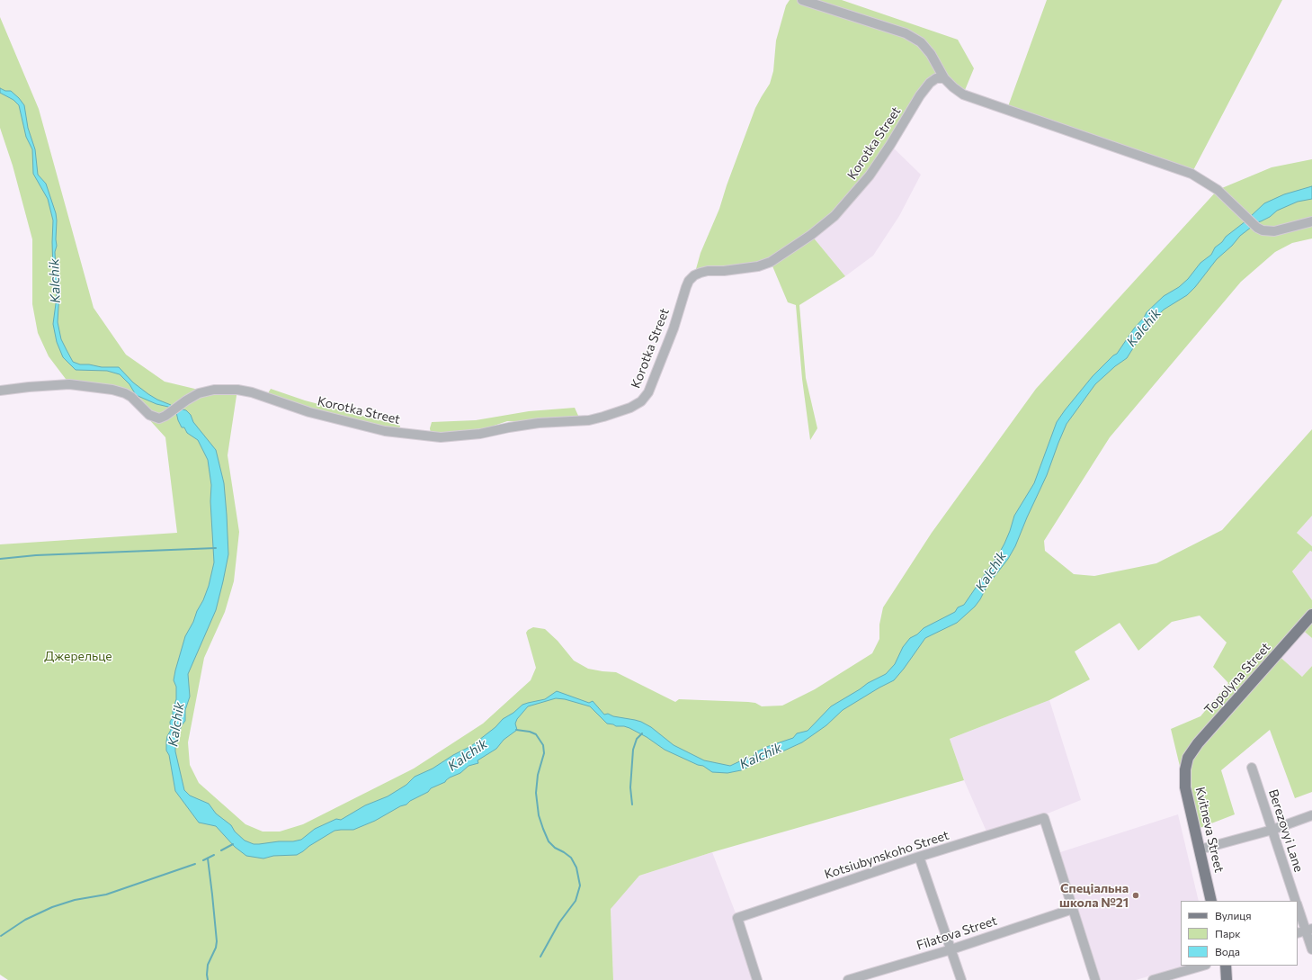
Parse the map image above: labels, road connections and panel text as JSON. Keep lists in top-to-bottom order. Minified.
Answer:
{"streets":{"main road":["Topolyna Street","Kvitneva Street"],"street":["Korotka Street","Berezovyi Lane","Kotsiubynskoho Street","Filatova Street"]},"crossings":[["Topolyna Street","Kvitneva Street"],["Kotsiubynskoho Street","Filatova Street"]],"water":["Kalchik"],"parks":["Джерельце"],"places":["Спеціальна школа №21"],"legend":["Вулиця","Парк","Вода"]}
